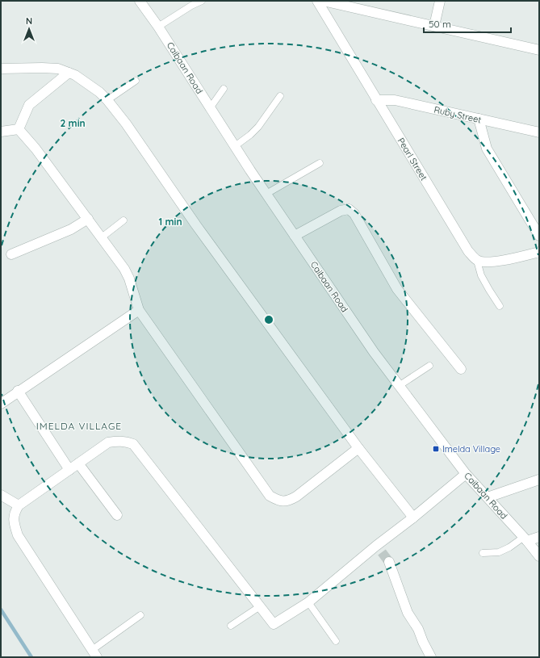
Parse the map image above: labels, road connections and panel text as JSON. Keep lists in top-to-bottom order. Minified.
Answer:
{"streets":{"street":["Caibaan Road","Ruby Street","Pearl Street"]},"crossings":[["Ruby Street","Pearl Street"]],"districts":["IMELDA VILLAGE"],"places":{"transit":["Imelda Village"]},"scale_bar":"50 m","north":"top","rings":["2 min","1 min"]}
